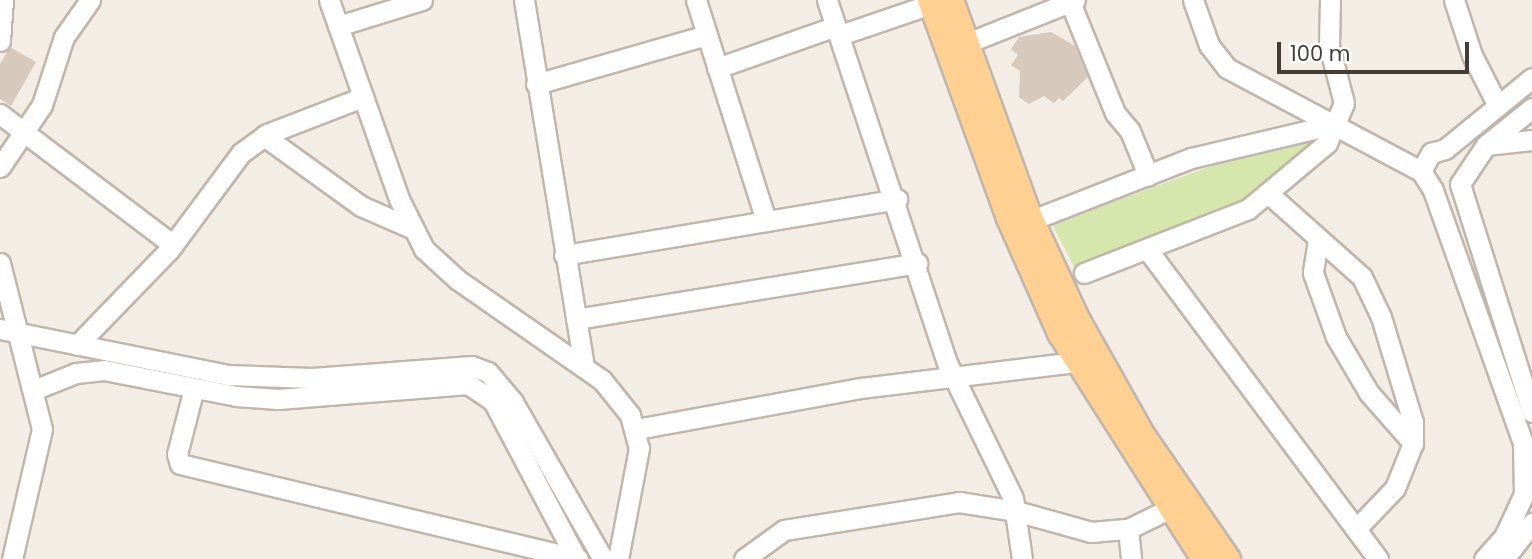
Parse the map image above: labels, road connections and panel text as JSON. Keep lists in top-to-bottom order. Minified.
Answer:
{"scale_bar":"100 m"}
